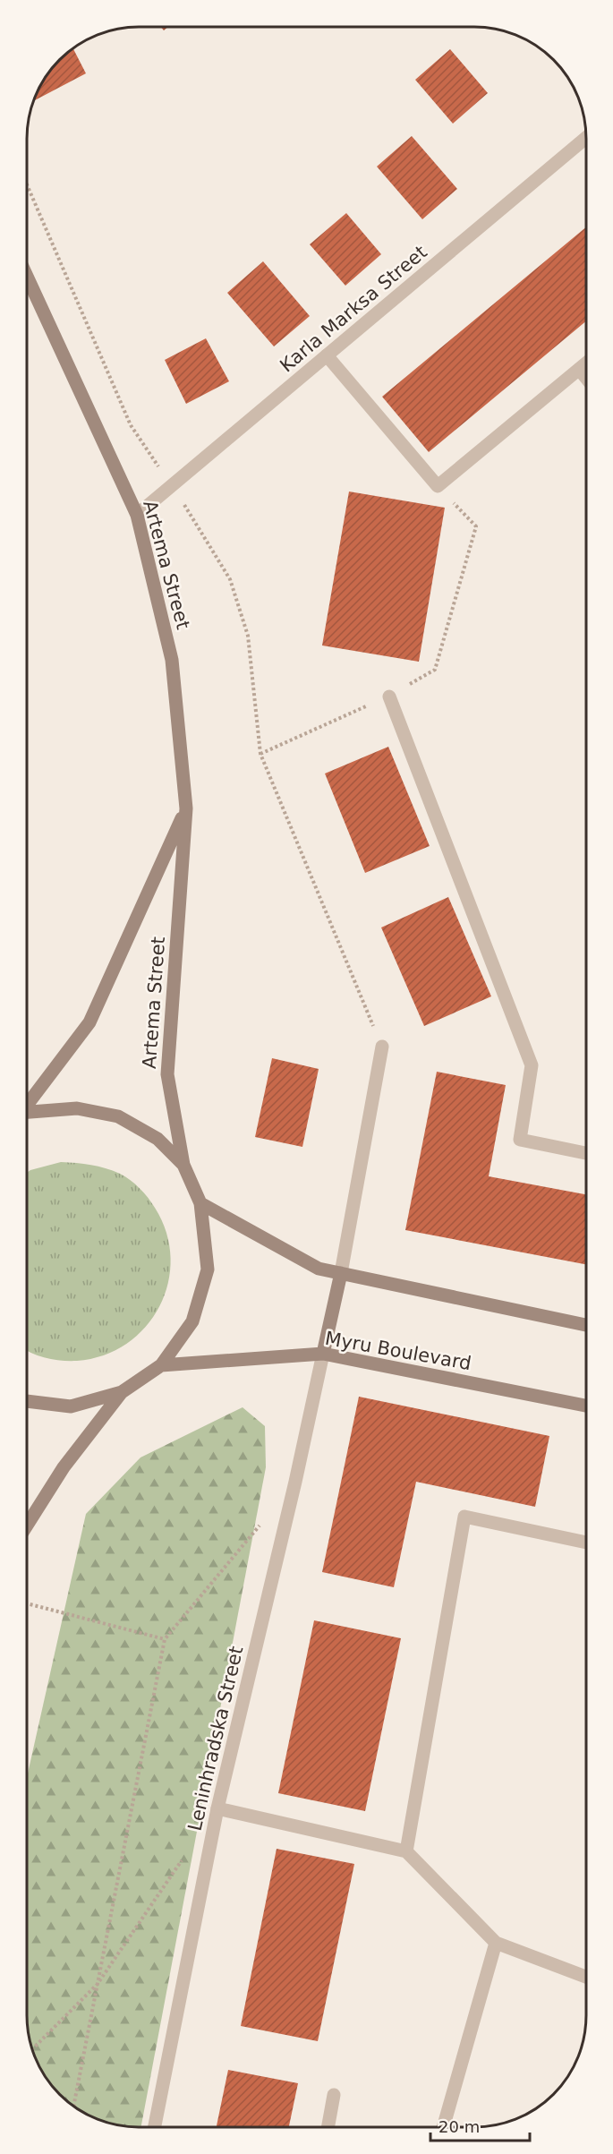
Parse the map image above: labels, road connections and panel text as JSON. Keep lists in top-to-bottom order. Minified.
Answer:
{"streets":{"main road":["Artema Street","Myru Boulevard"],"street":["Karla Marksa Street","Leninhradska Street"]},"crossings":[["Karla Marksa Street","Artema Street"],["Myru Boulevard","Leninhradska Street"]],"scale_bar":"20 m"}
